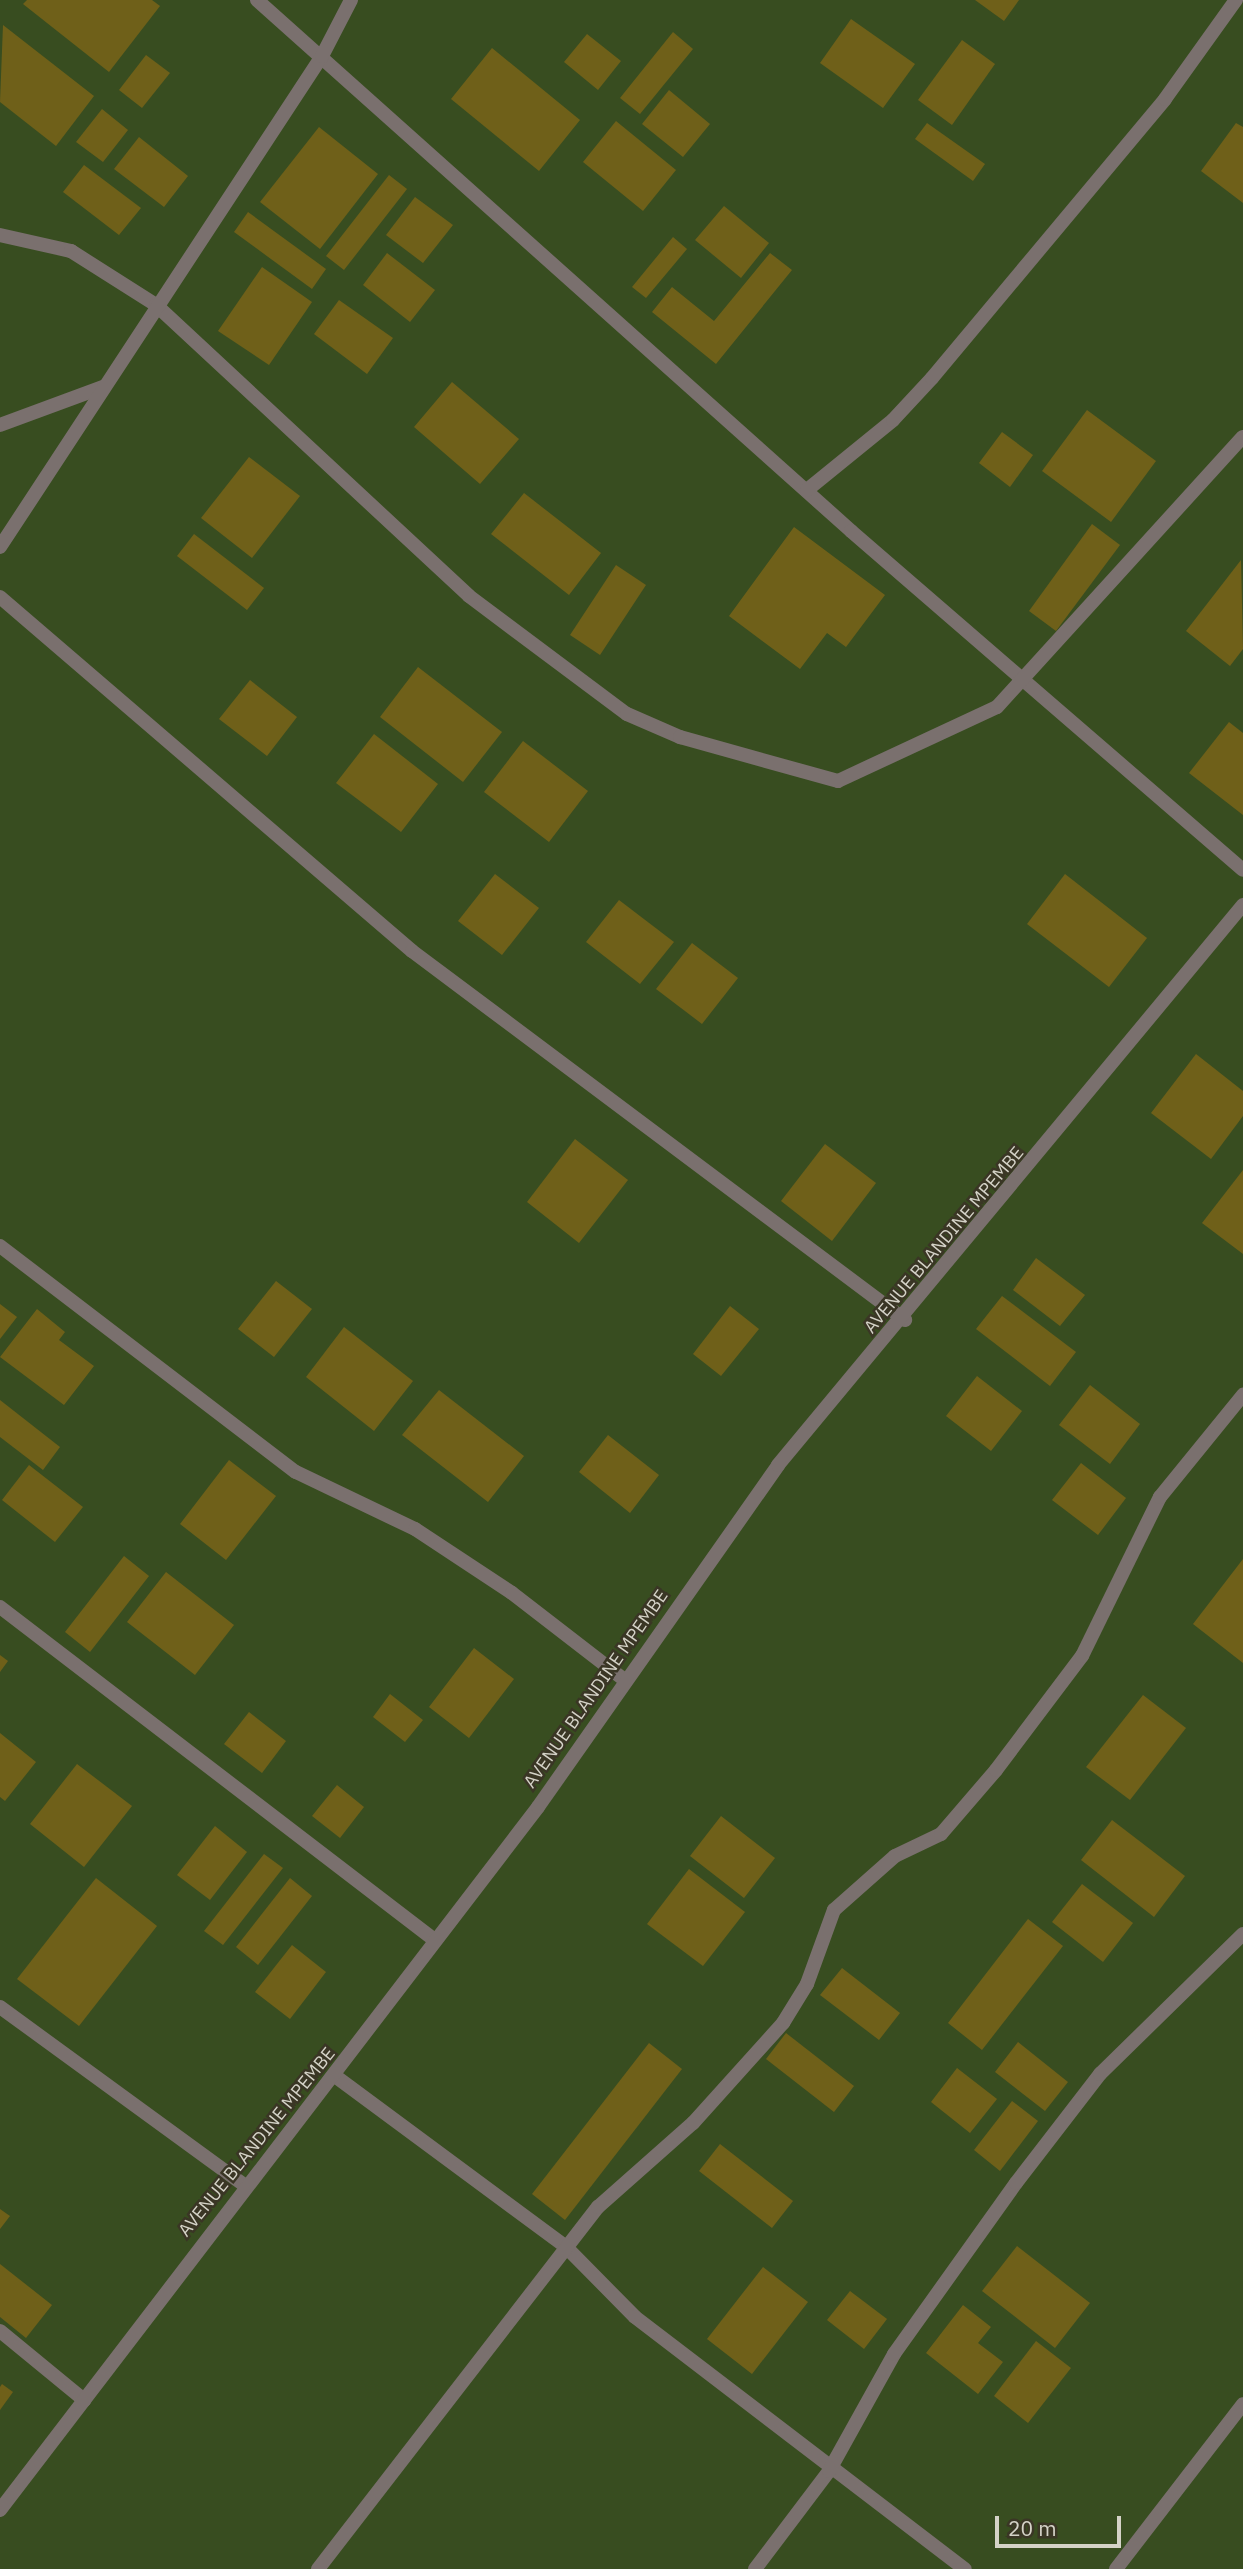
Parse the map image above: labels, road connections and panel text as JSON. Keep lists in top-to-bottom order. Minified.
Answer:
{"streets":{"street":["AVENUE BLANDINE MPEMBE"]},"scale_bar":"20 m"}
